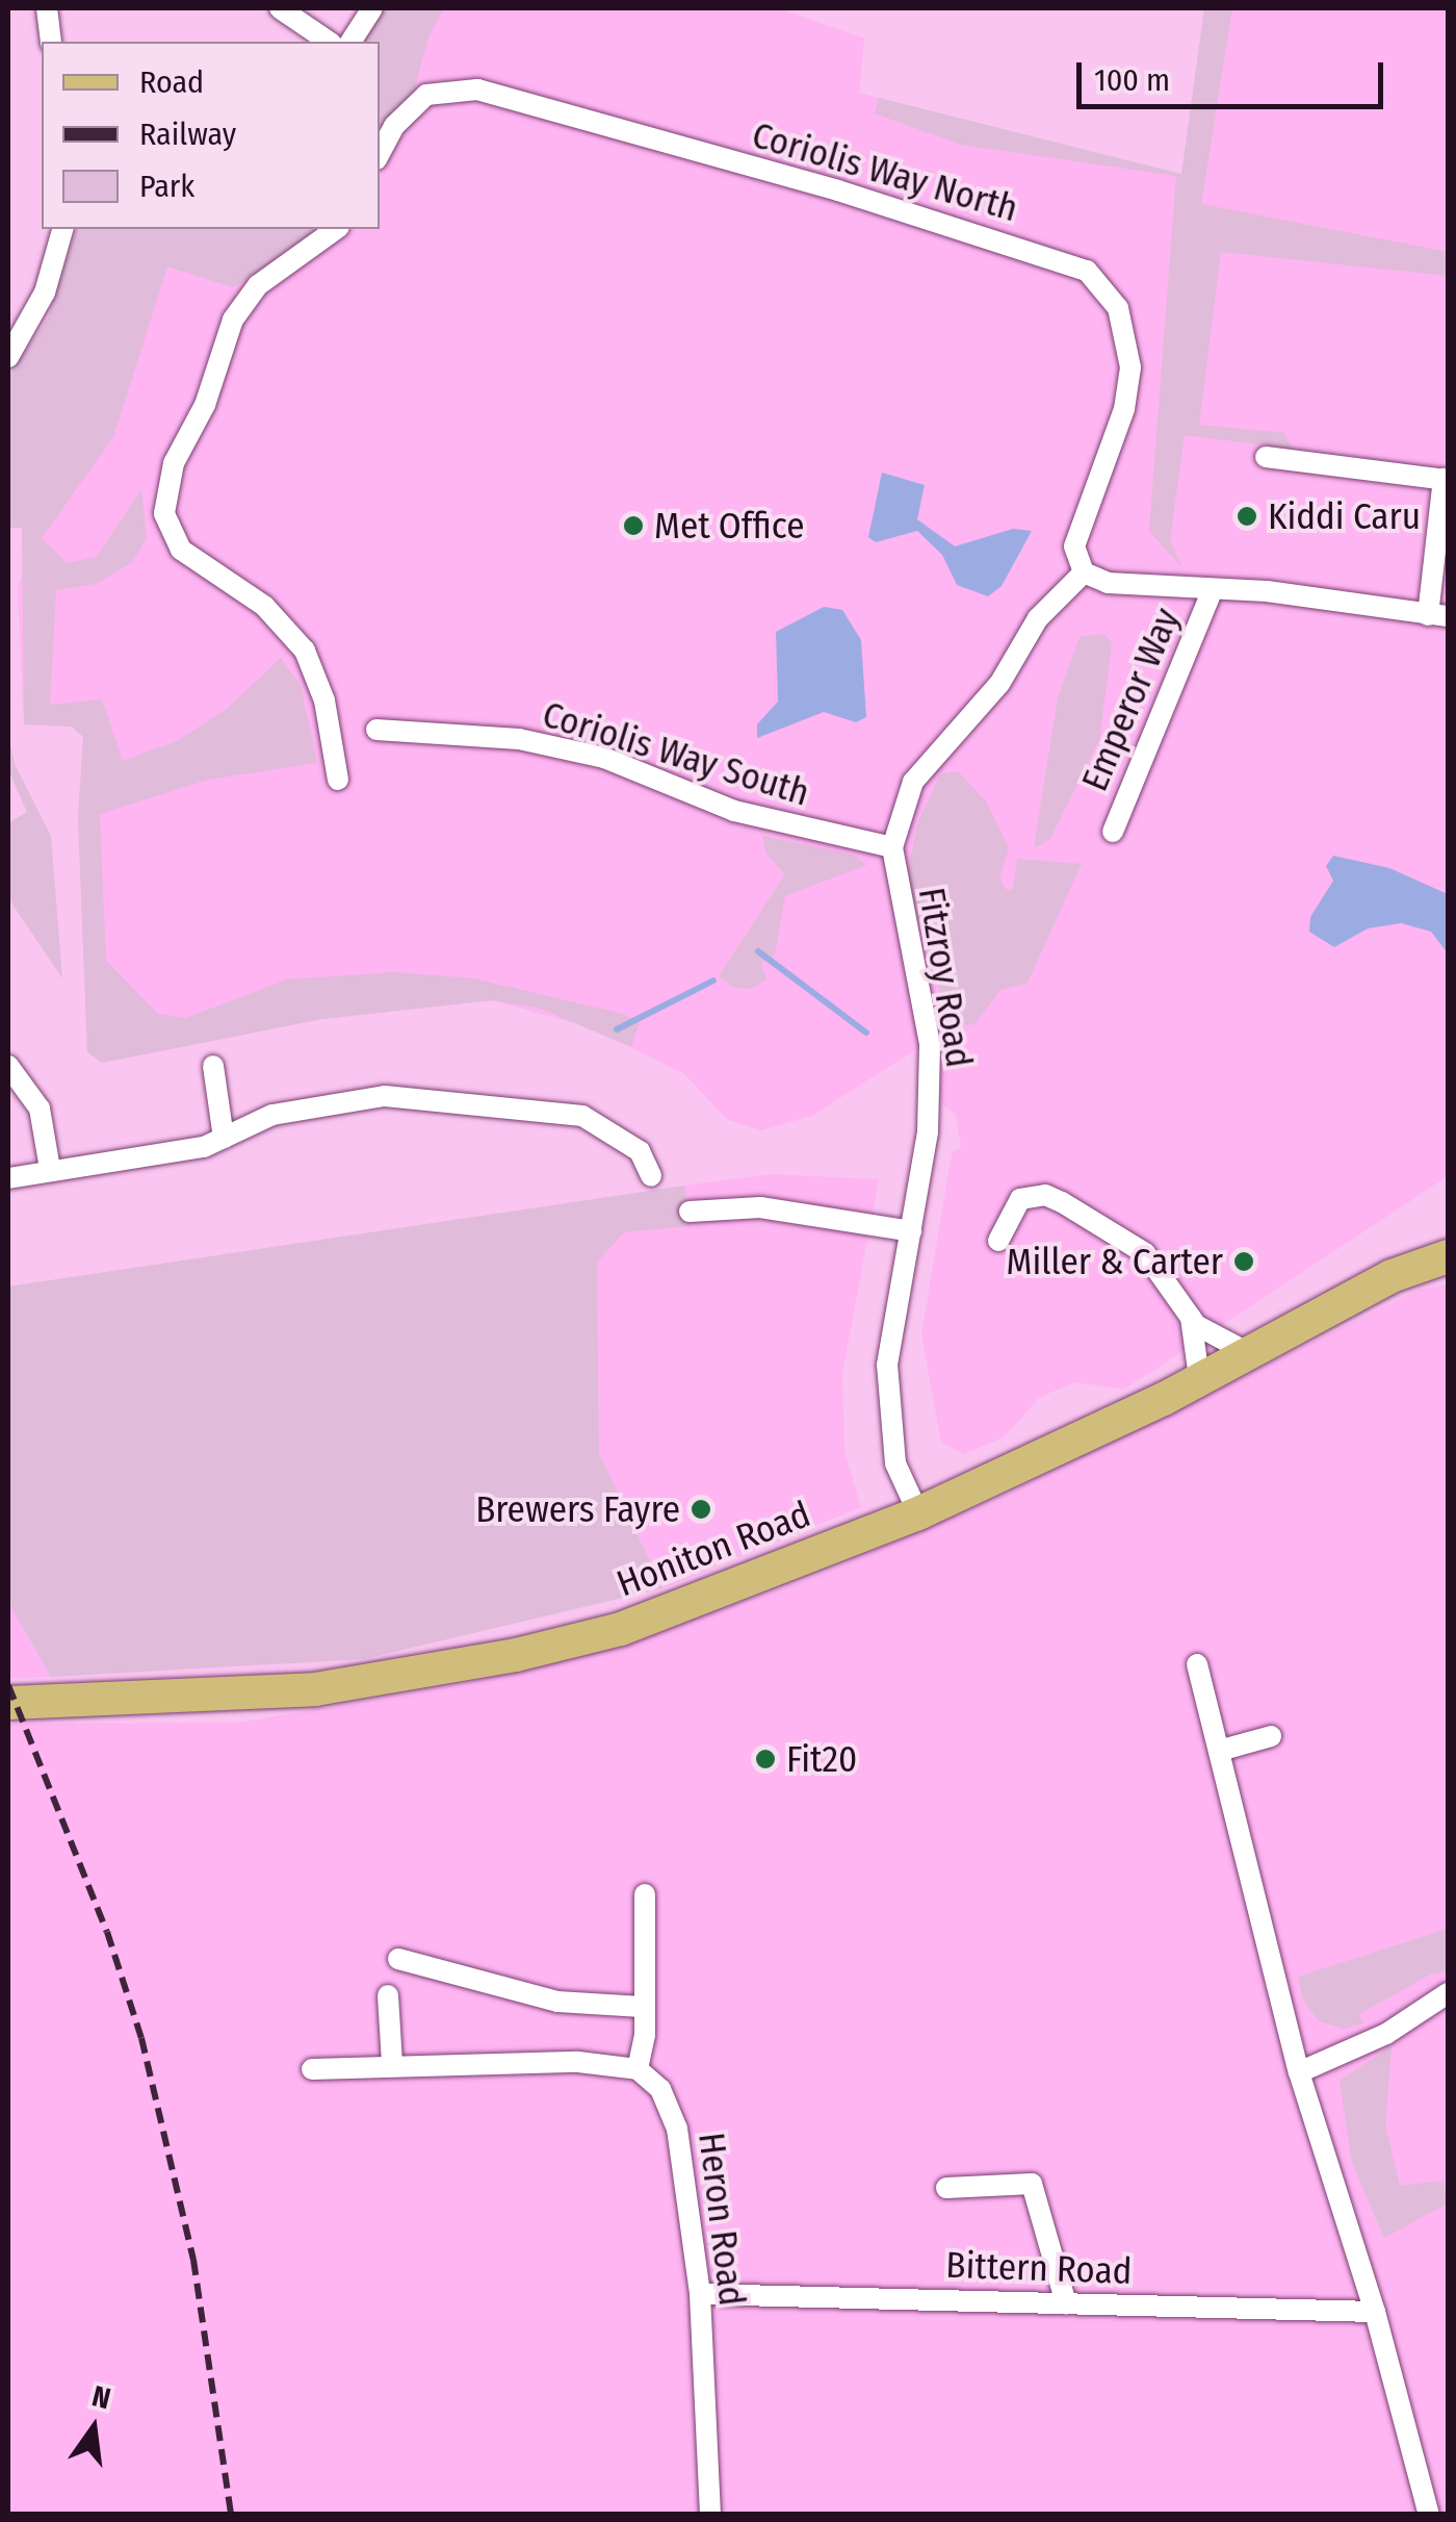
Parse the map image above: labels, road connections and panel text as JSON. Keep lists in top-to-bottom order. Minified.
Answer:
{"streets":{"main road":["Honiton Road"],"street":["Coriolis Way North","Emperor Way","Coriolis Way South","Fitzroy Road","Heron Road","Bittern Road"]},"crossings":[["Coriolis Way North","Emperor Way"],["Coriolis Way North","Fitzroy Road"],["Emperor Way","Fitzroy Road"],["Coriolis Way South","Fitzroy Road"],["Fitzroy Road","Honiton Road"],["Heron Road","Bittern Road"]],"places":["Kiddi Caru","Met Office","Miller & Carter","Brewers Fayre","Fit20"],"legend":["Road","Railway","Park"],"scale_bar":"100 m","north":"top"}
